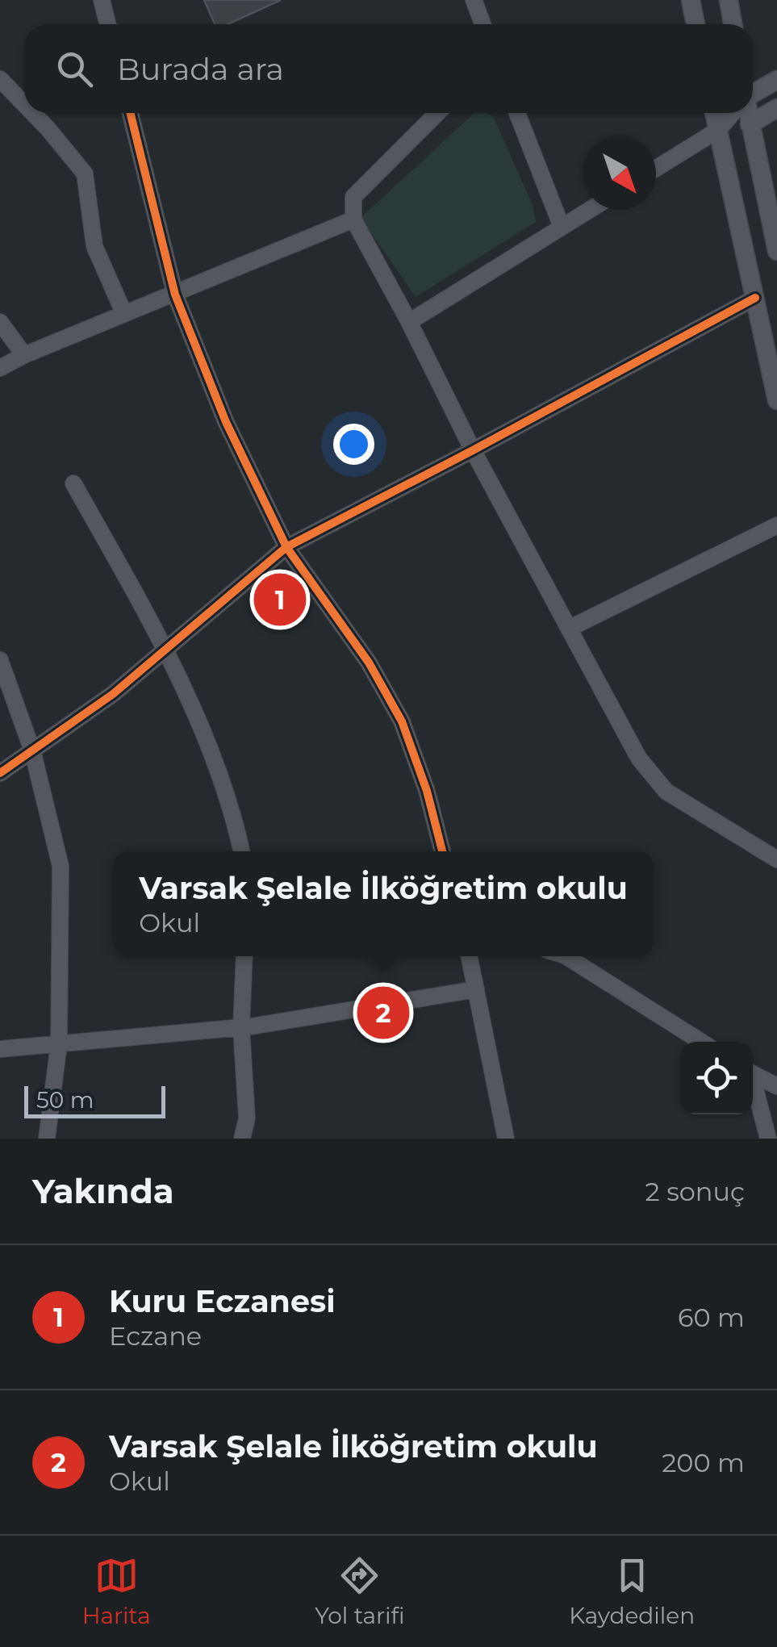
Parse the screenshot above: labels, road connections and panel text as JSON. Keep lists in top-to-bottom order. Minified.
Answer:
{"scale_bar":"50 m","north":"bottom right","page":{"search":"Burada ara","pins":["1","2"],"popup":["Varsak Şelale İlköğretim okulu","Okul"],"scale":"50 m","heading":["Yakında","2 sonuç"],"list":[{"mark":"1","name":"Kuru Eczanesi","note":"Eczane","value":"60 m"},{"mark":"2","name":"Varsak Şelale İlköğretim okulu","note":"Okul","value":"200 m"}],"nav":["Harita","Yol tarifi","Kaydedilen"]}}
